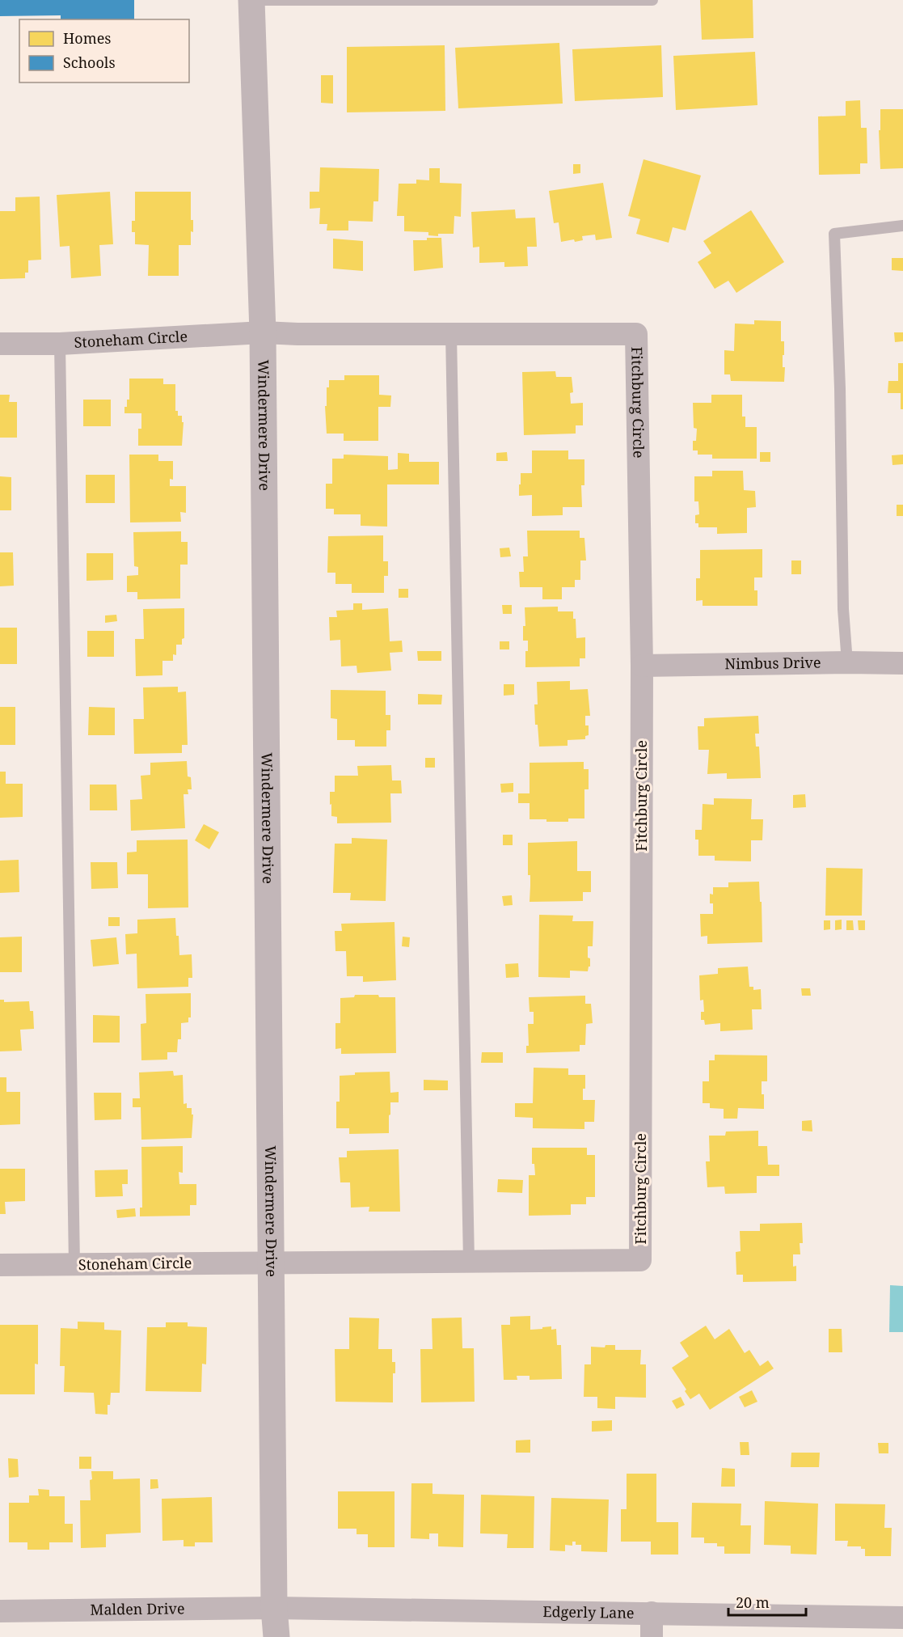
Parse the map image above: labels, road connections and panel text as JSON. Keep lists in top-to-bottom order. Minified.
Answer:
{"streets":{"street":["Stoneham Circle","Fitchburg Circle","Windermere Drive","Nimbus Drive","Malden Drive","Edgerly Lane"]},"crossings":[["Stoneham Circle","Fitchburg Circle"],["Stoneham Circle","Windermere Drive"],["Fitchburg Circle","Windermere Drive"],["Fitchburg Circle","Nimbus Drive"],["Windermere Drive","Malden Drive"],["Windermere Drive","Edgerly Lane"],["Malden Drive","Edgerly Lane"]],"legend":["Homes","Schools"],"scale_bar":"20 m"}
